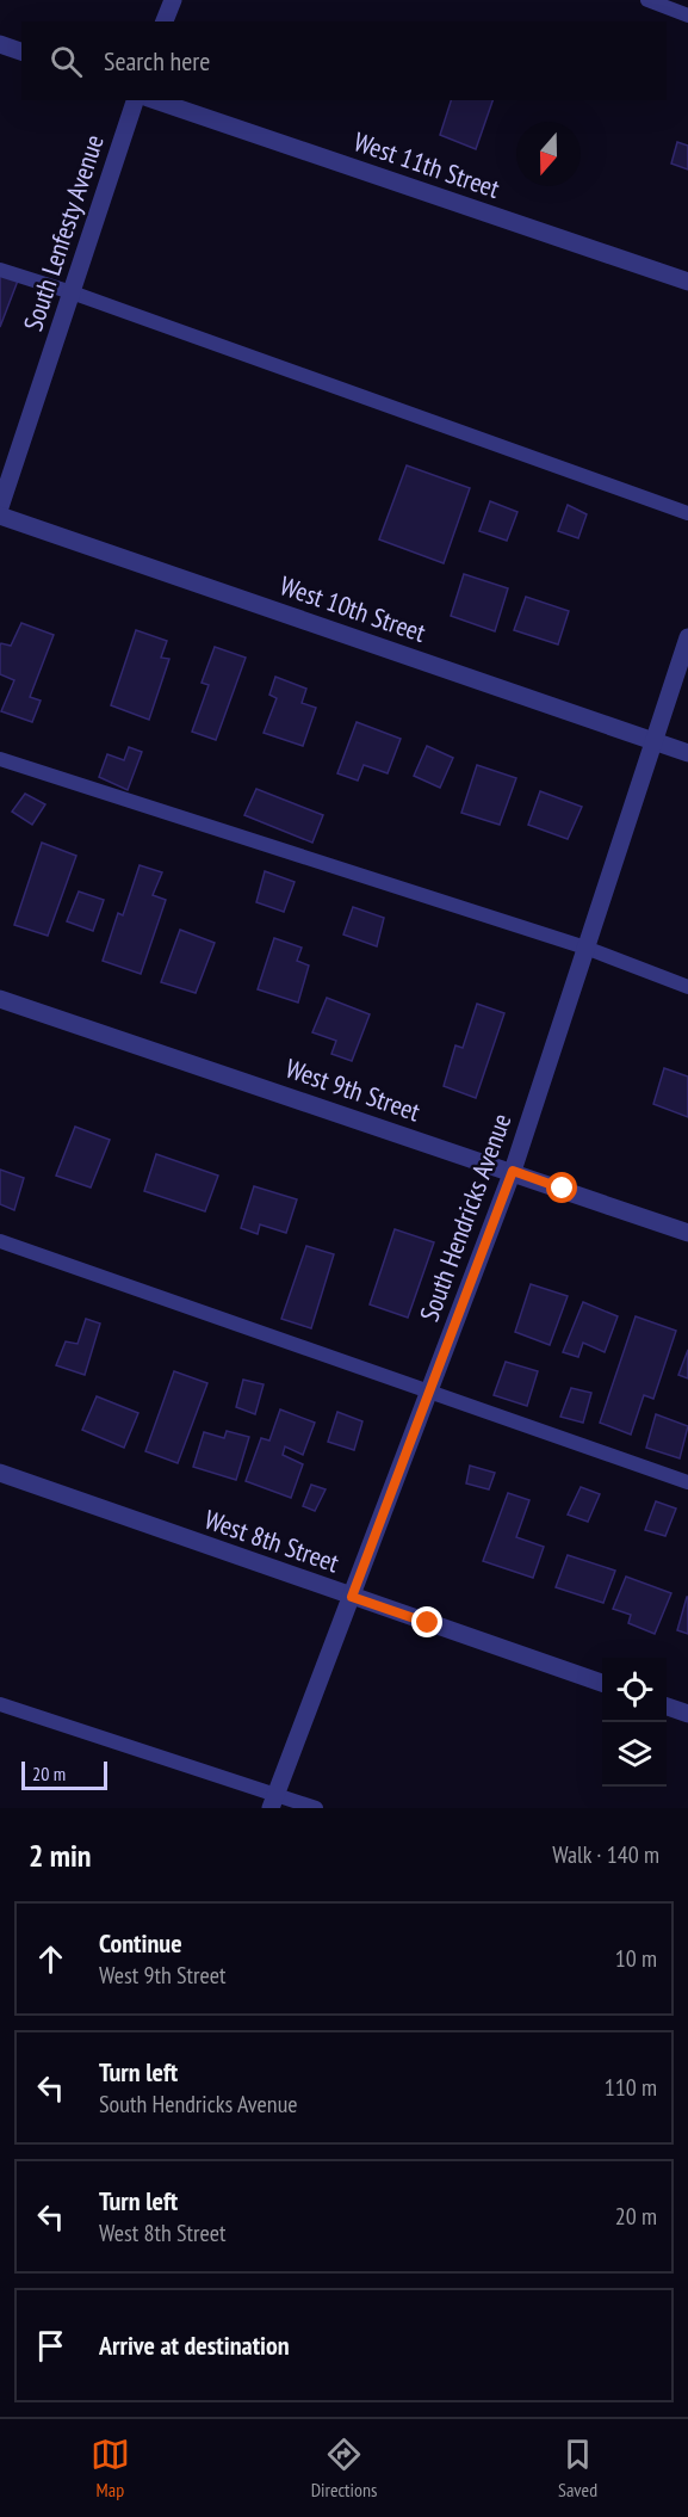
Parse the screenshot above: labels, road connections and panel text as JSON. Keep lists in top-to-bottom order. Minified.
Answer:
{"streets":{"street":["West 11th Street","South Lenfesty Avenue","West 10th Street","West 9th Street","South Hendricks Avenue","West 8th Street"]},"crossings":[["West 10th Street","South Hendricks Avenue"],["West 9th Street","South Hendricks Avenue"],["South Hendricks Avenue","West 8th Street"]],"scale_bar":"20 m","north":"bottom","page":{"search":"Search here","scale":"20 m","heading":["2 min","Walk · 140 m"],"list":[["Continue","West 9th Street","10 m"],["Turn left","South Hendricks Avenue","110 m"],["Turn left","West 8th Street","20 m"],"Arrive at destination"],"nav":["Map","Directions","Saved"]}}
